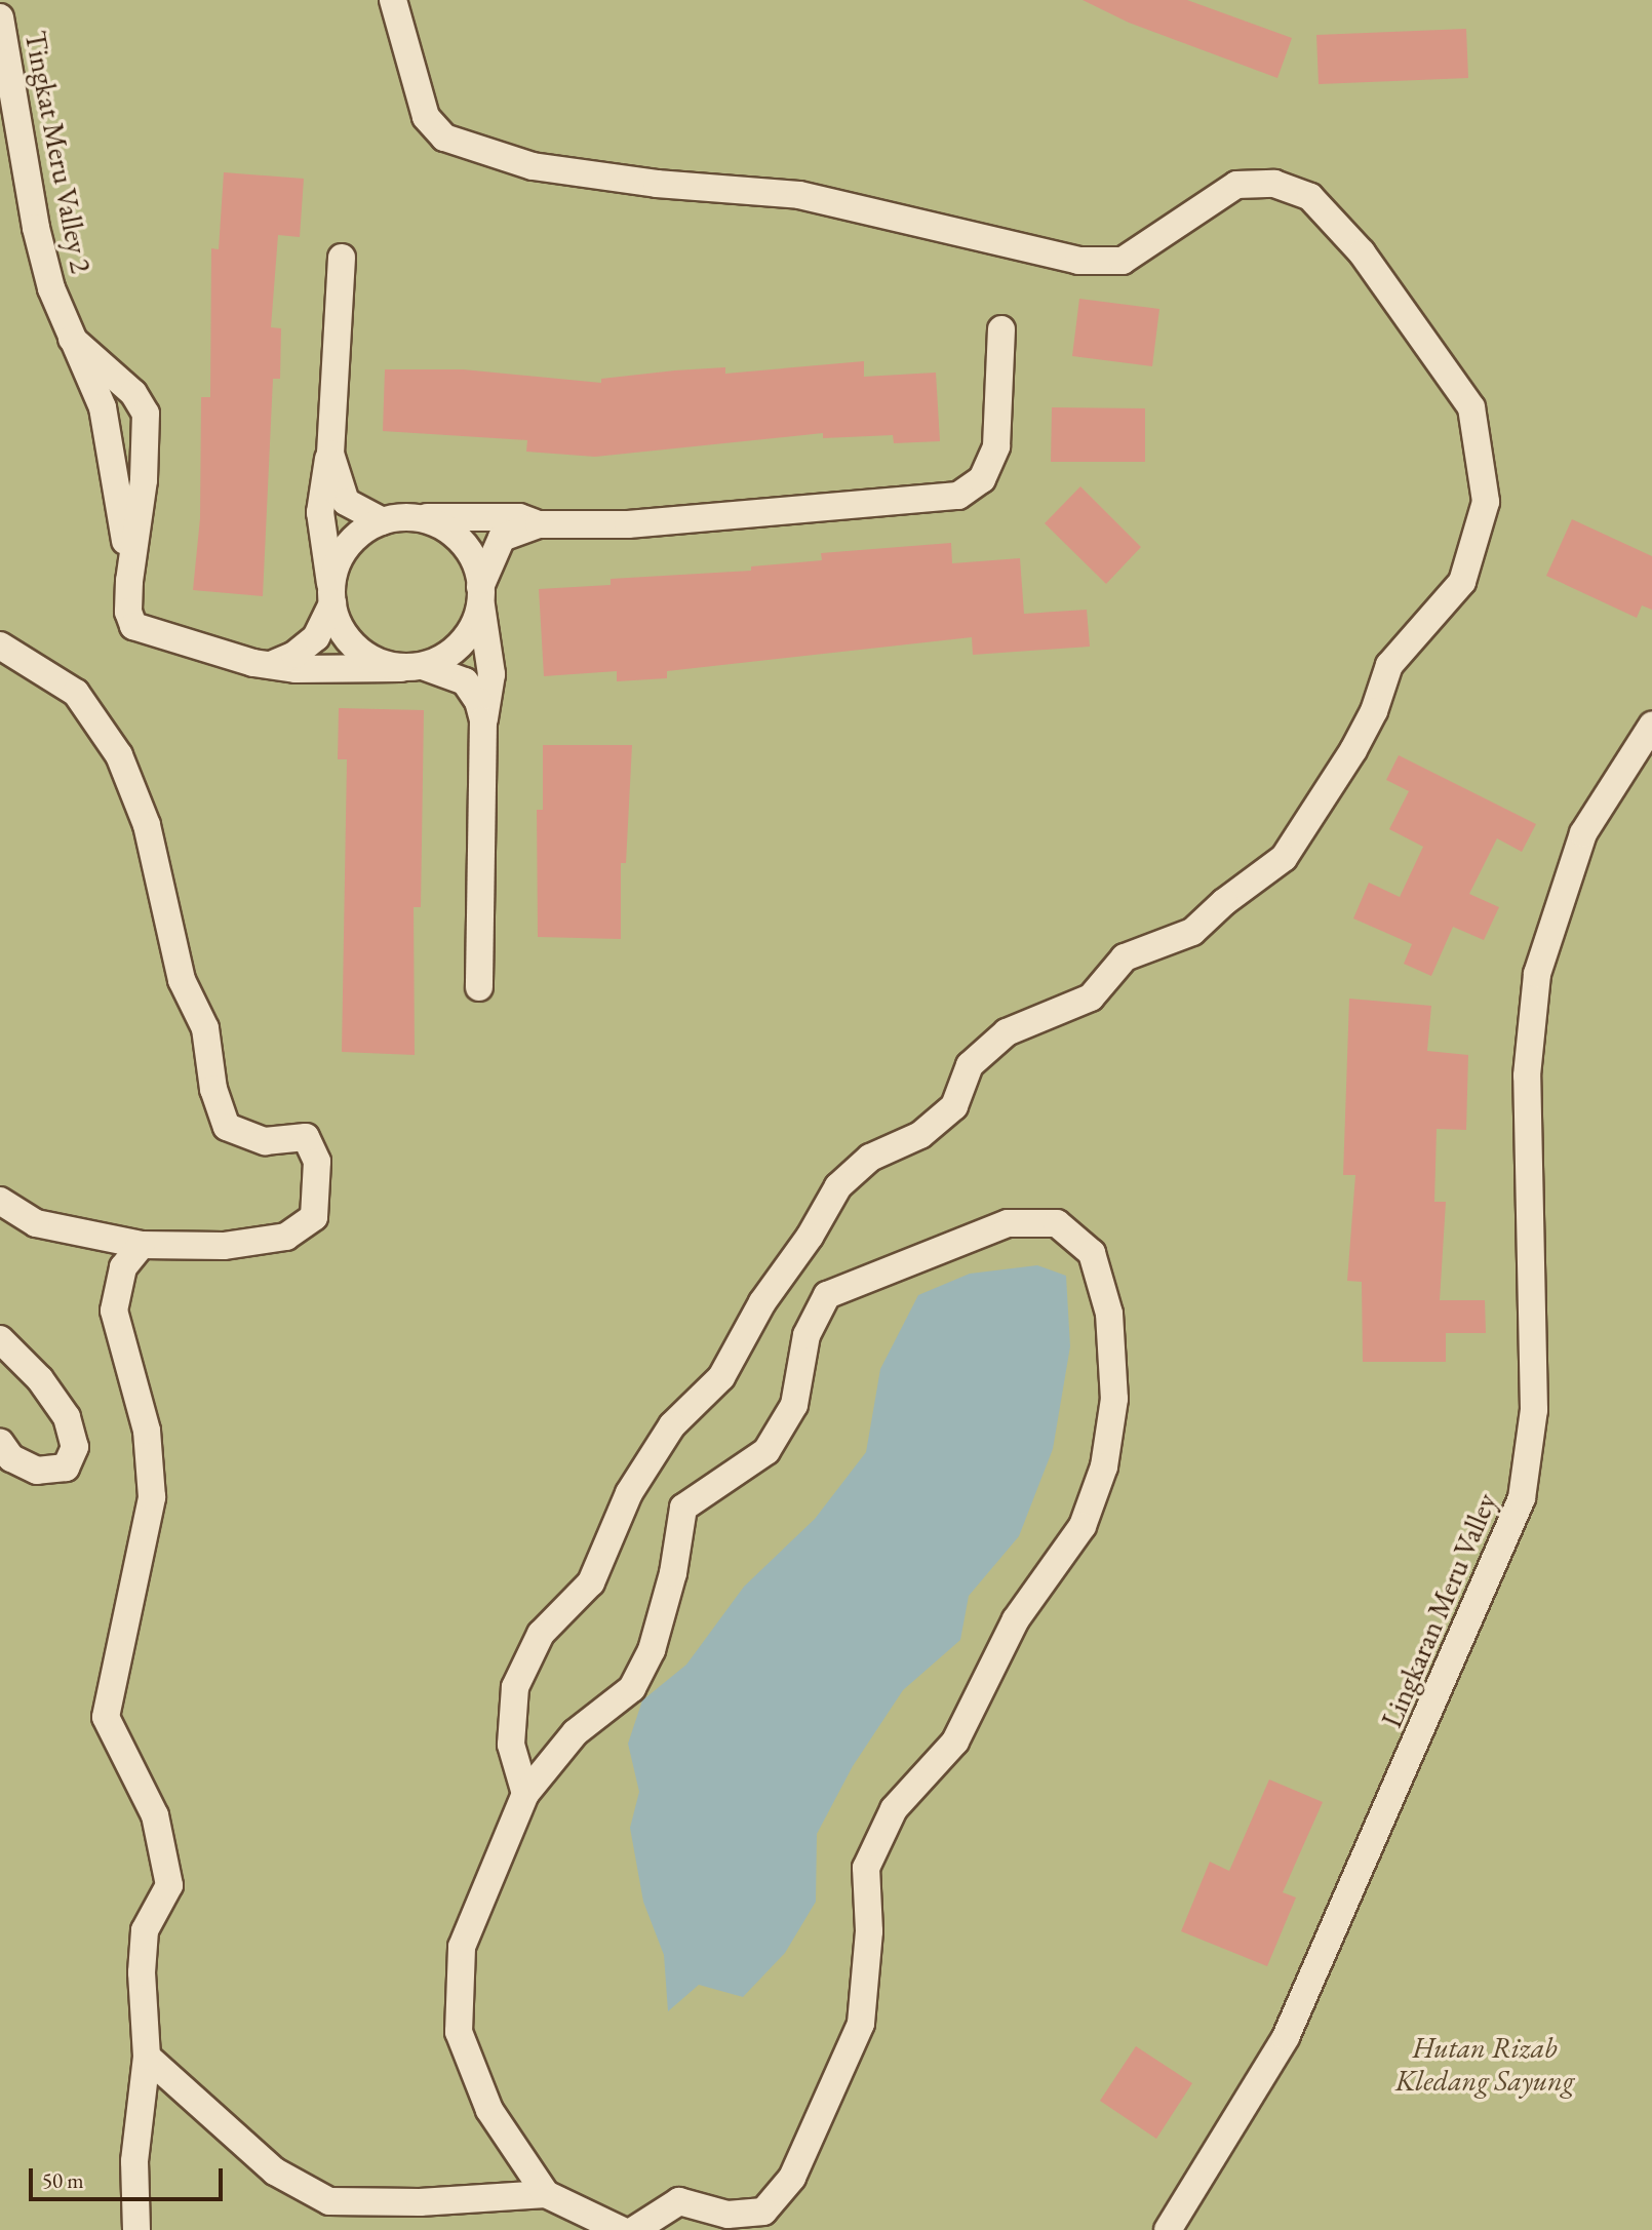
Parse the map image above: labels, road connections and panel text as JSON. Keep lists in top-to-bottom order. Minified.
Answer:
{"streets":{"street":["Tingkat Meru Valley 2","Lingkaran Meru Valley"]},"parks":["Hutan Rizab Kledang Sayung"],"scale_bar":"50 m"}
